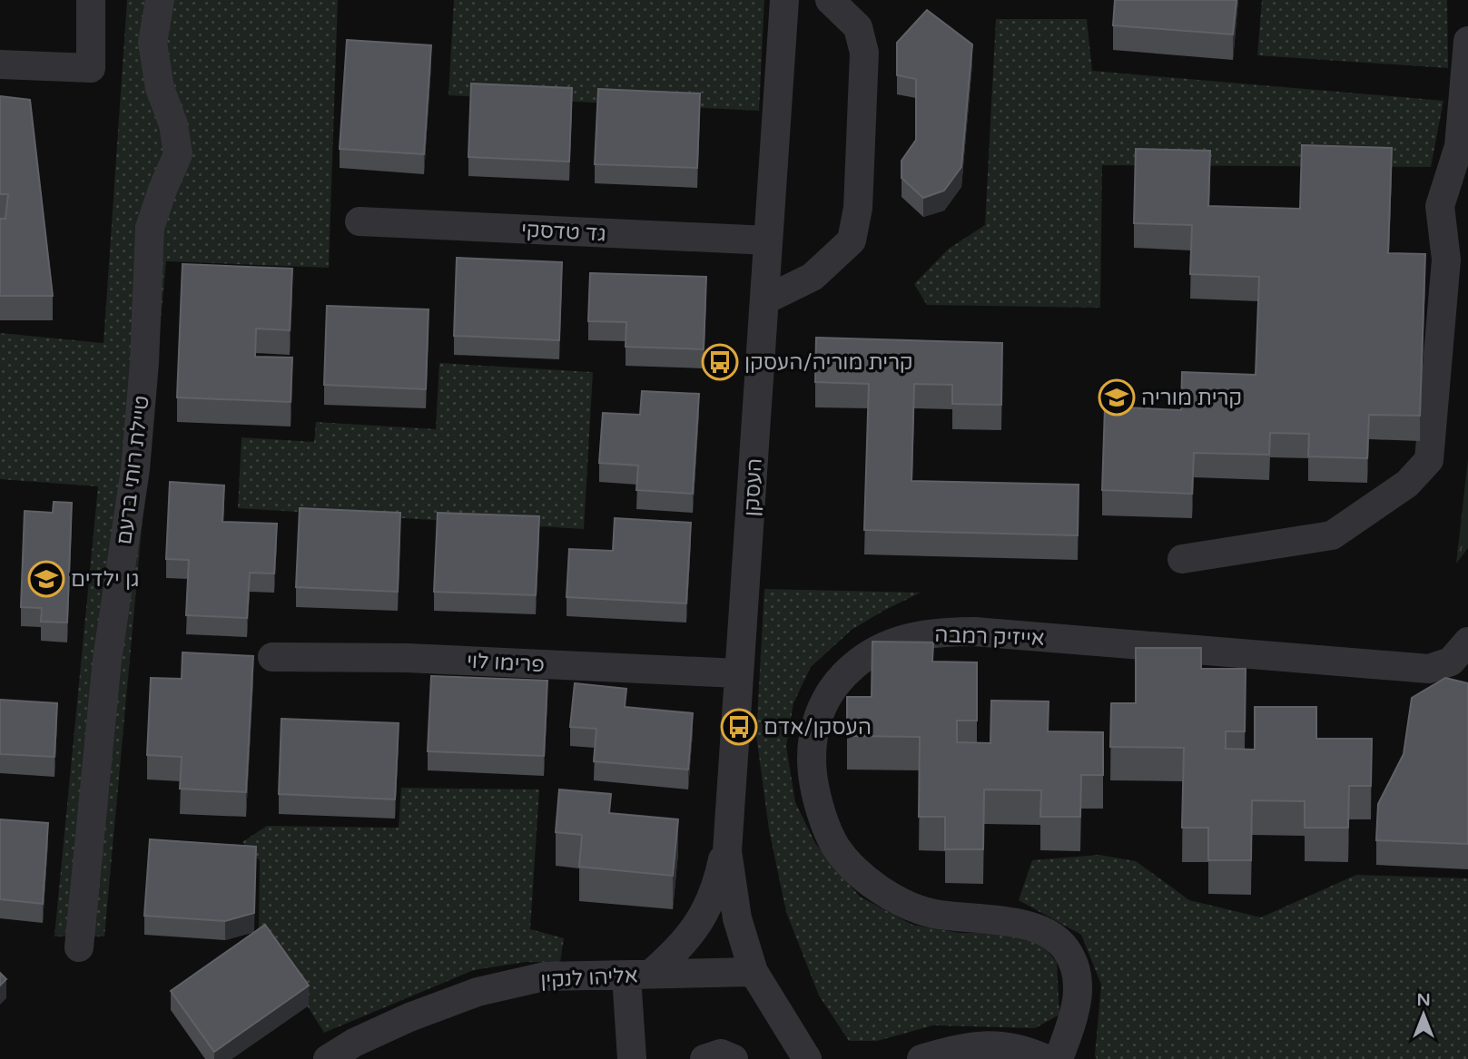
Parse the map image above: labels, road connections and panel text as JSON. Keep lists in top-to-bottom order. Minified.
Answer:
{"streets":{"street":["גד טדסקי","טיילת רותי ברעם","העסקן","אייזיק רמבה","פרימו לוי","אליהו לנקין"]},"crossings":[["גד טדסקי","העסקן"],["העסקן","פרימו לוי"],["העסקן","אליהו לנקין"]],"places":{"bus stop":["קרית מוריה/העסקן","העסקן/אדם"],"school or university":["קרית מוריה","גן ילדים"]},"north":"top"}
